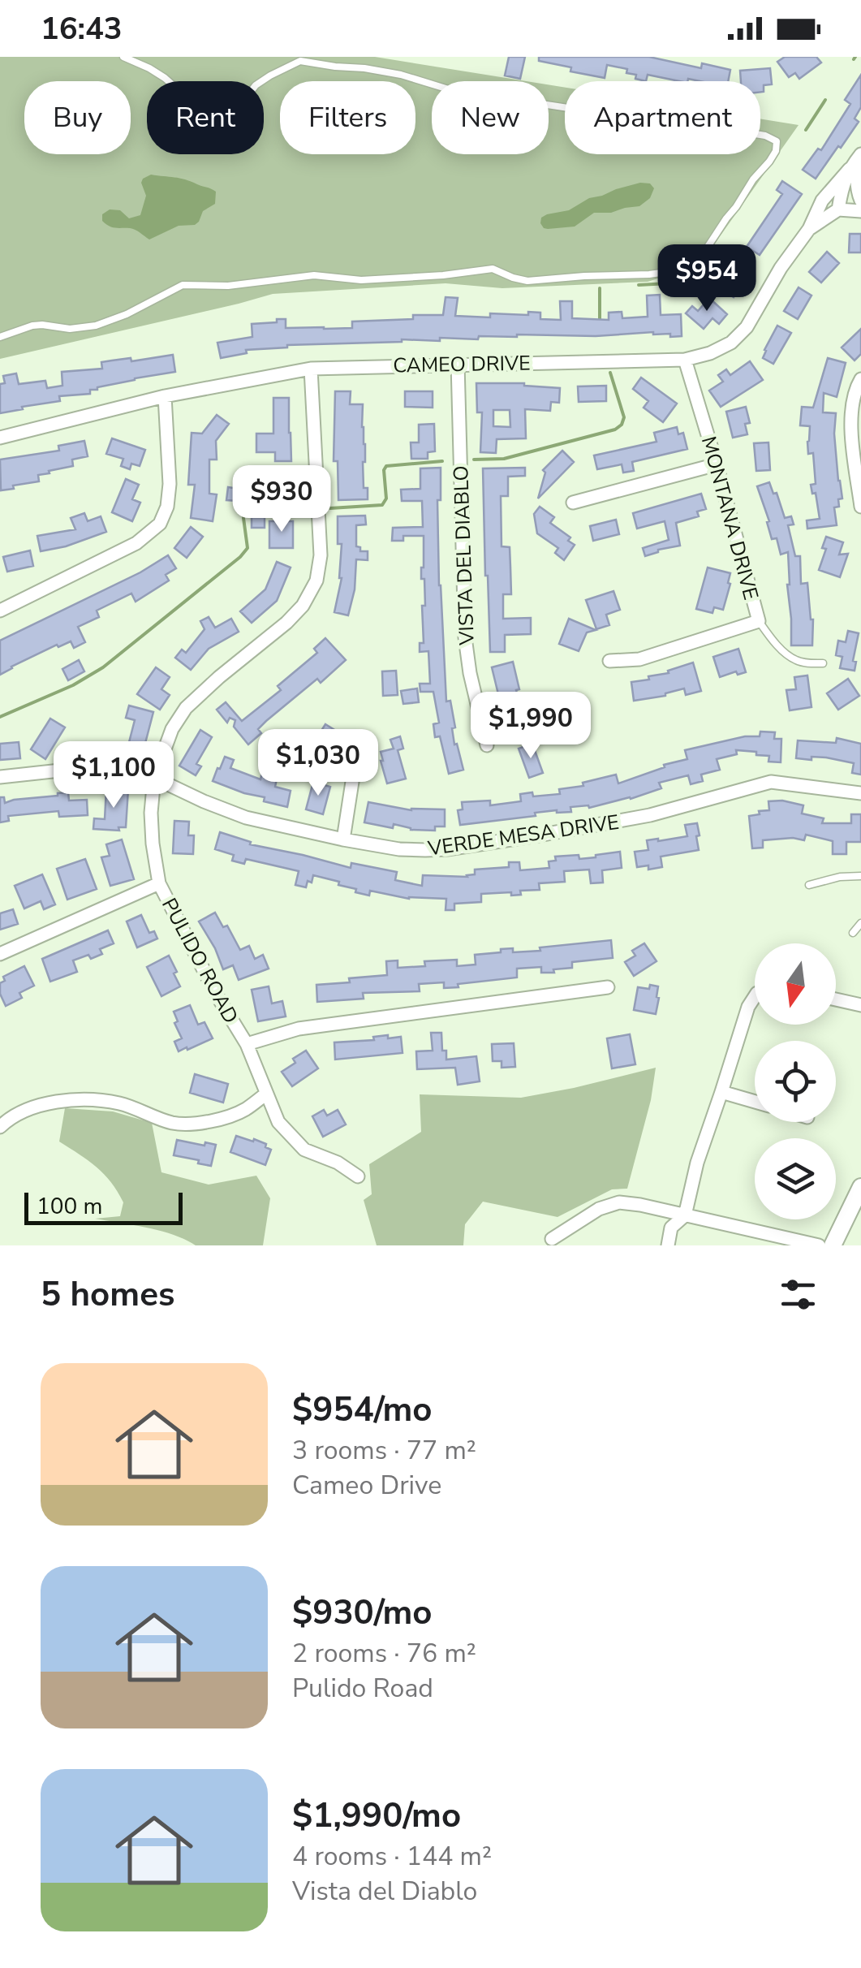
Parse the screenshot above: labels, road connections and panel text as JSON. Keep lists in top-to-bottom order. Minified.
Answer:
{"streets":{"street":["CAMEO DRIVE","MONTANA DRIVE","VISTA DEL DIABLO","VERDE MESA DRIVE","PULIDO ROAD"]},"crossings":[["CAMEO DRIVE","MONTANA DRIVE"],["CAMEO DRIVE","VISTA DEL DIABLO"],["CAMEO DRIVE","PULIDO ROAD"],["VERDE MESA DRIVE","PULIDO ROAD"]],"scale_bar":"100 m","north":"bottom","page":{"status":"16:43","chip":["Buy","Rent","Filters","New","Apartment"],"price":["$954","$930","$1,990","$1,030","$1,100"],"scale":"100 m","heading":"5 homes","list":[{"name":"$954/mo","note":"3 rooms · 77 m² · Cameo Drive"},{"name":"$930/mo","note":"2 rooms · 76 m² · Pulido Road"},{"name":"$1,990/mo","note":"4 rooms · 144 m² · Vista del Diablo"}]}}
